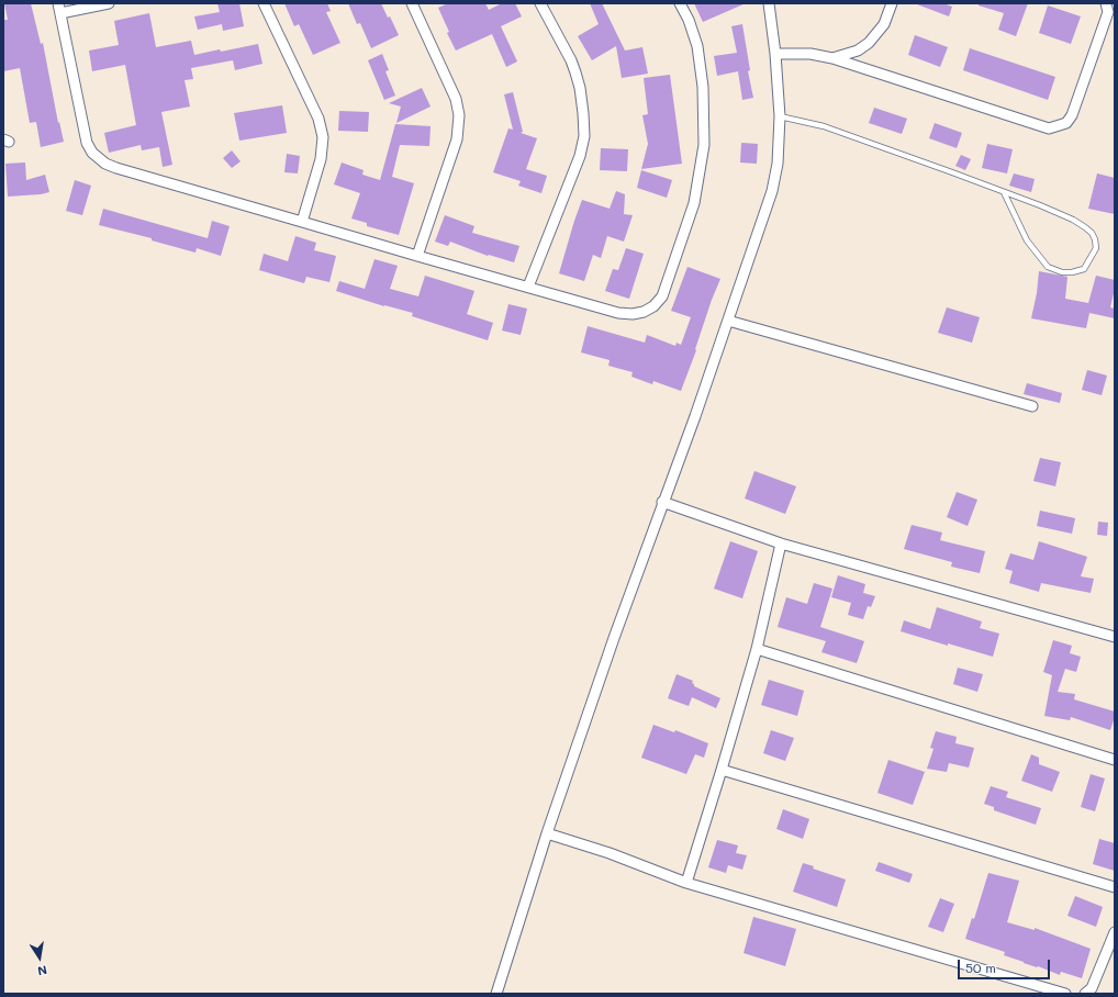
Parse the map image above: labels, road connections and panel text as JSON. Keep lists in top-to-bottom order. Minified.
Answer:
{"scale_bar":"50 m","north":"bottom"}
